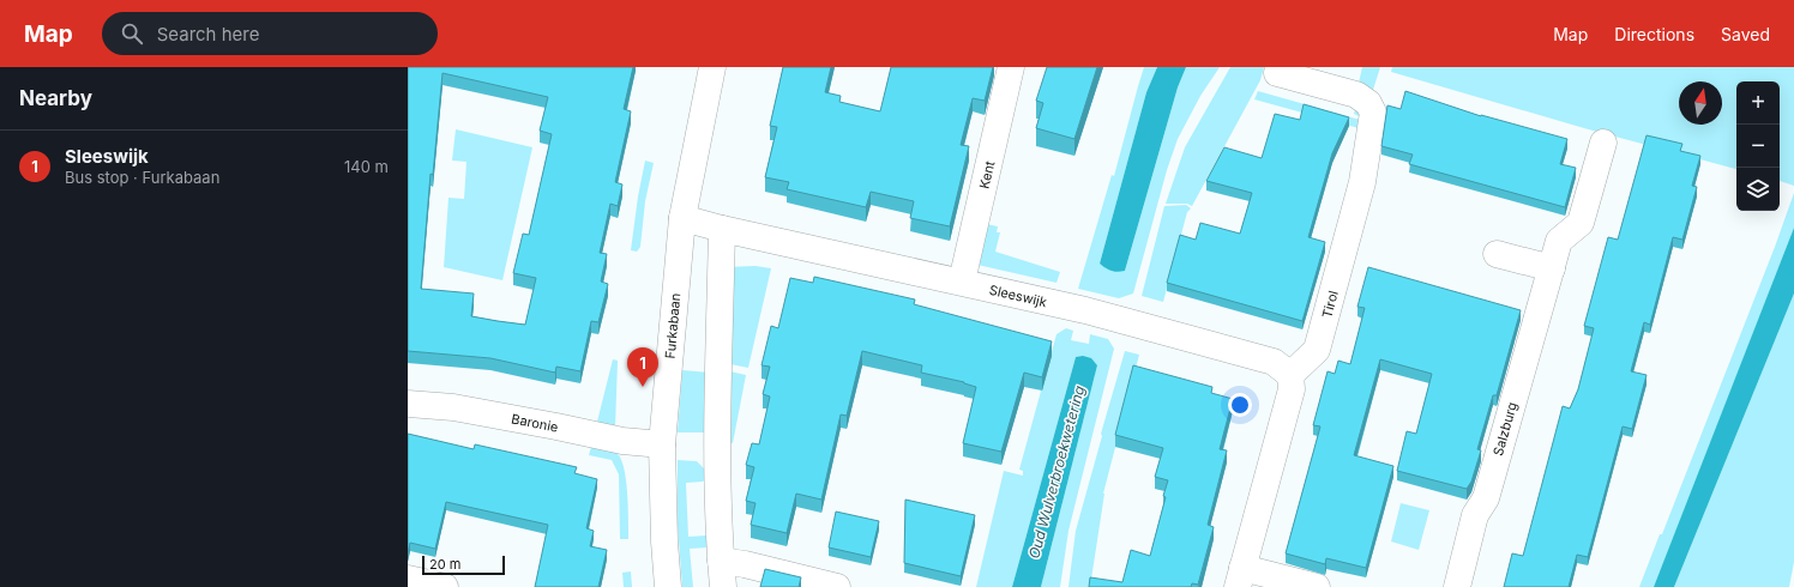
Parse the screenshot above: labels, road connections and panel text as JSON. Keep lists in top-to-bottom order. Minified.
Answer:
{"streets":{"street":["Kent","Sleeswijk","Tirol","Furkabaan","Baronie","Salzburg"]},"crossings":[["Kent","Sleeswijk"],["Sleeswijk","Tirol"],["Sleeswijk","Furkabaan"],["Furkabaan","Baronie"]],"water":["Oud Wulverbroekwetering"],"scale_bar":"20 m","north":"top","page":{"header":"Map","search":"Search here","nav":["Map","Directions","Saved"],"heading":"Nearby","map_buttons":["+","−"],"list":[{"mark":"1","name":"Sleeswijk","note":"Bus stop · Furkabaan","value":"140 m"}],"pins":"1","scale":"20 m"}}
